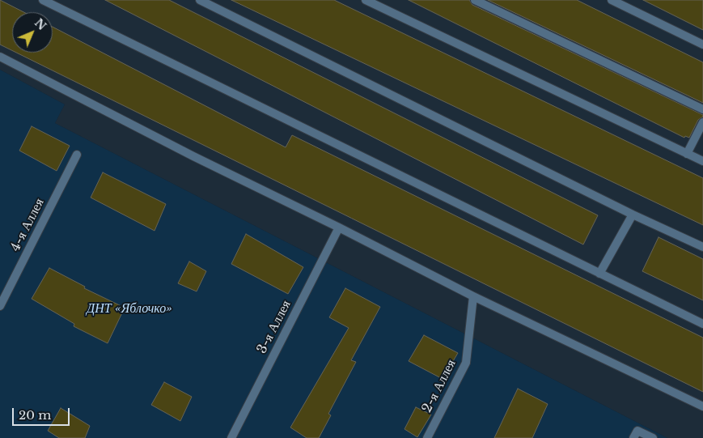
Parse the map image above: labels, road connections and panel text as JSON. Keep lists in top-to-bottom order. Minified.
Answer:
{"streets":{"lane":["4-я Аллея","3-я Аллея","2-я Аллея"]},"parks":["ДНТ «Яблочко»"],"scale_bar":"20 m","north":"top right"}
